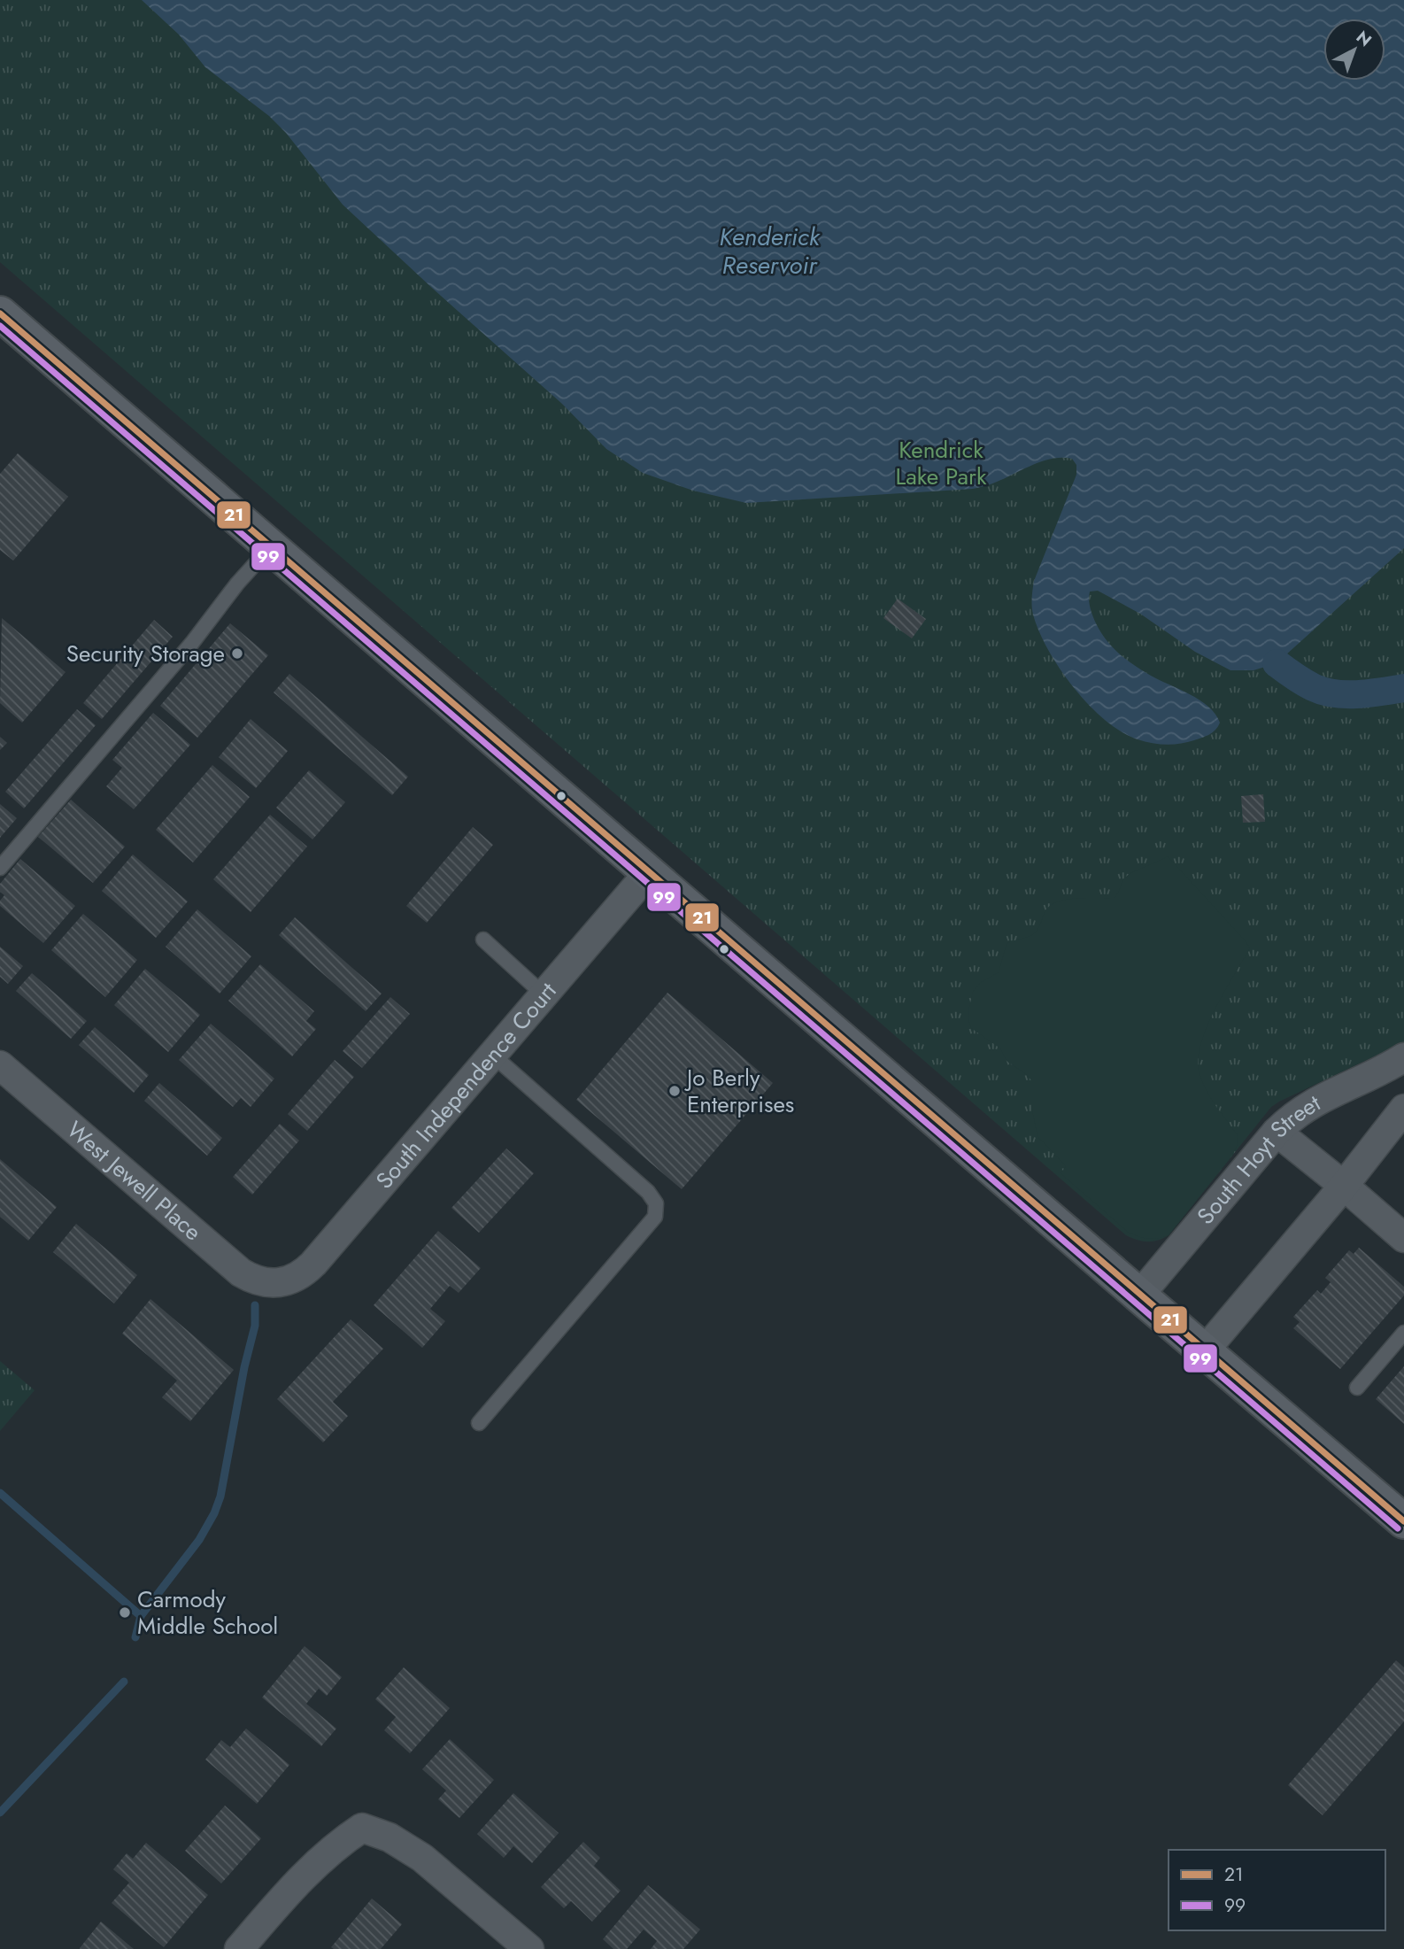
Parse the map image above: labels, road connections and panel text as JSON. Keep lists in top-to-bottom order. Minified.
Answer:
{"streets":{"street":["South Independence Court","South Hoyt Street","West Jewell Place"]},"crossings":[["South Independence Court","West Jewell Place"]],"water":["Kenderick Reservoir"],"parks":["Kendrick Lake Park"],"places":["Security Storage","Jo Berly Enterprises","Carmody Middle School"],"lines":["transit line 21","transit line 99"],"legend":["21","99"],"north":"top right"}
